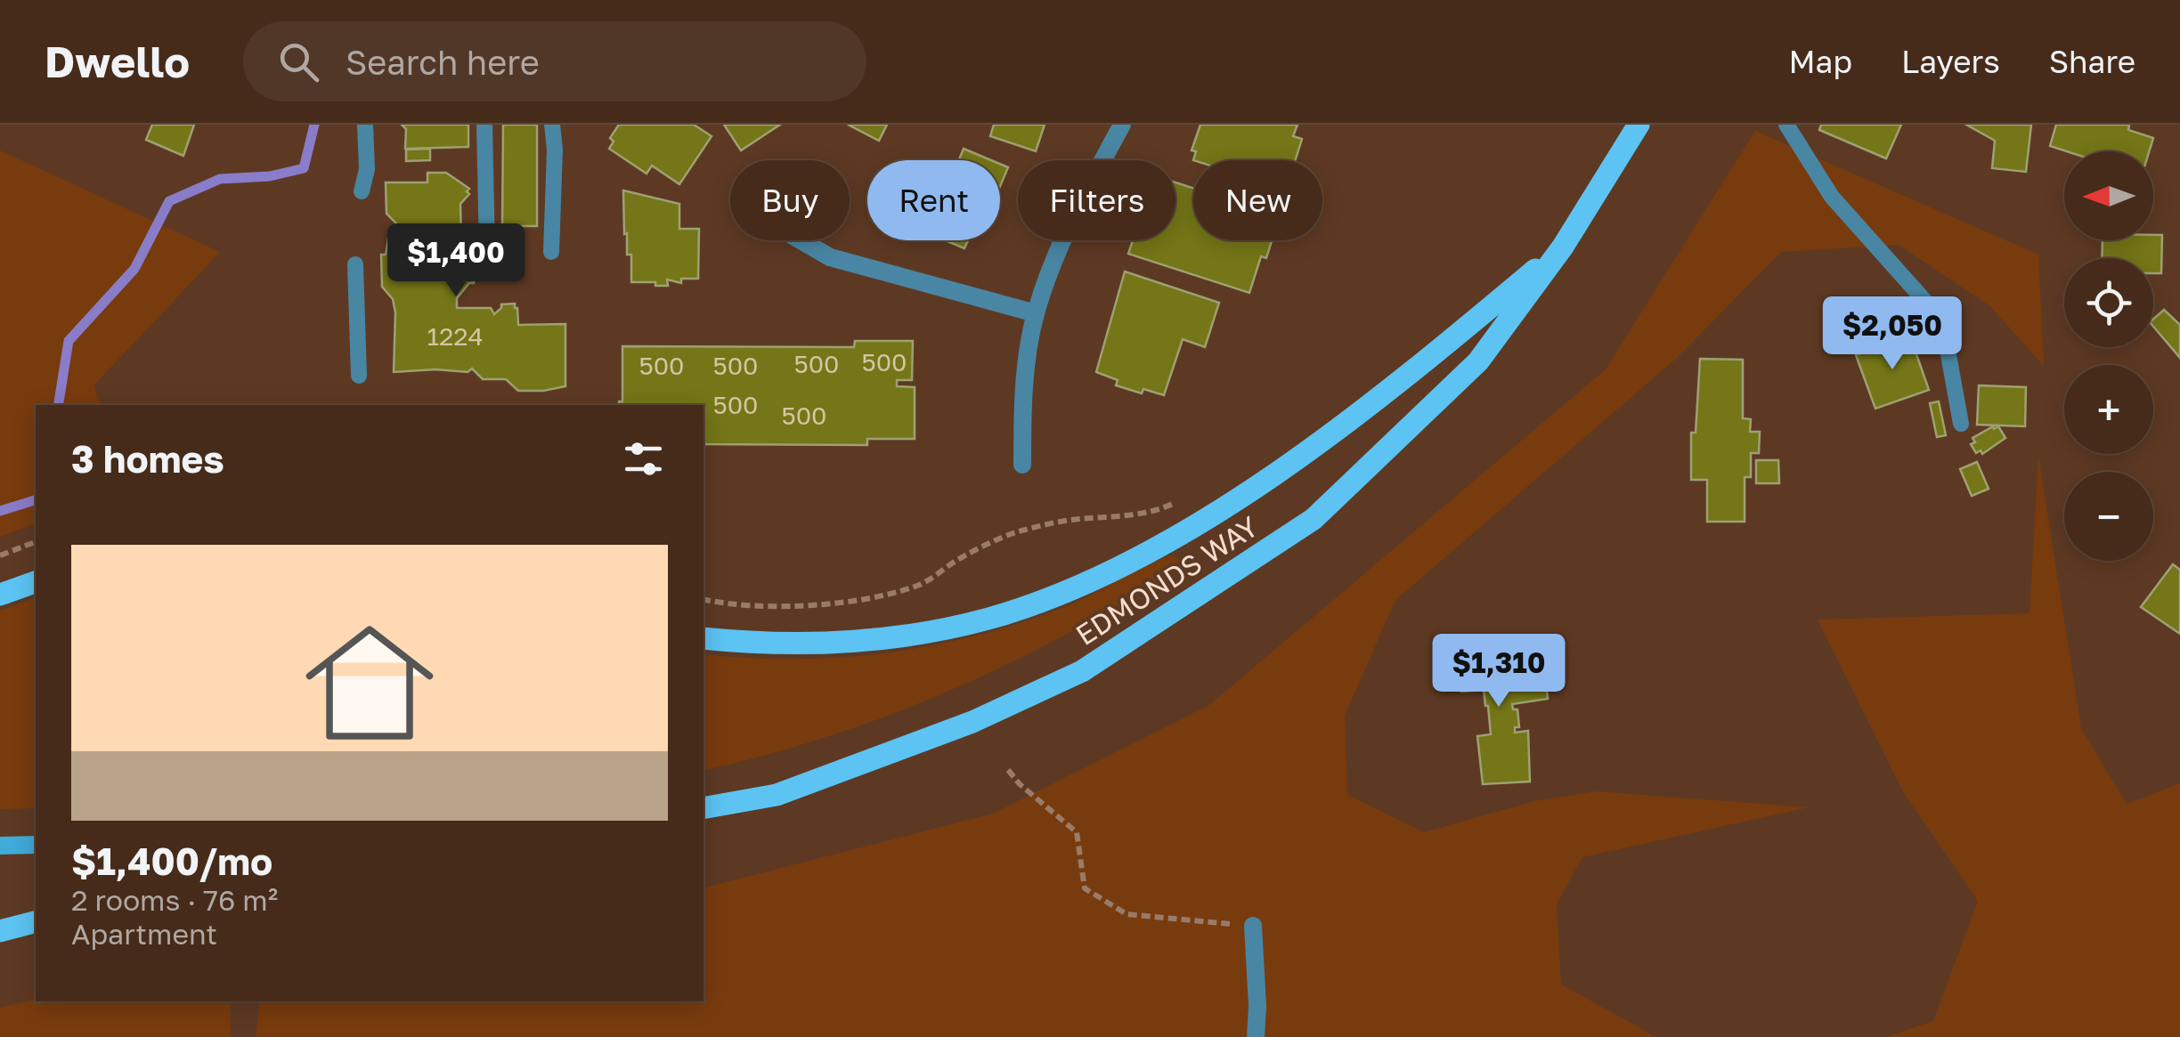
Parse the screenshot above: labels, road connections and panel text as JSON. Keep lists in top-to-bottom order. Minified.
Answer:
{"streets":{"main road":["EDMONDS WAY"]},"house_numbers":["1224","500","500","500","500","500","500"],"north":"left","page":{"header":"Dwello","search":"Search here","nav":["Map","Layers","Share"],"map_buttons":["+","−"],"chip":["Buy","Rent","Filters","New"],"price":["$1,400","$2,050","$1,310"],"heading":"3 homes","list":[{"name":"$1,400/mo","note":"2 rooms · 76 m² · Apartment"}]}}
